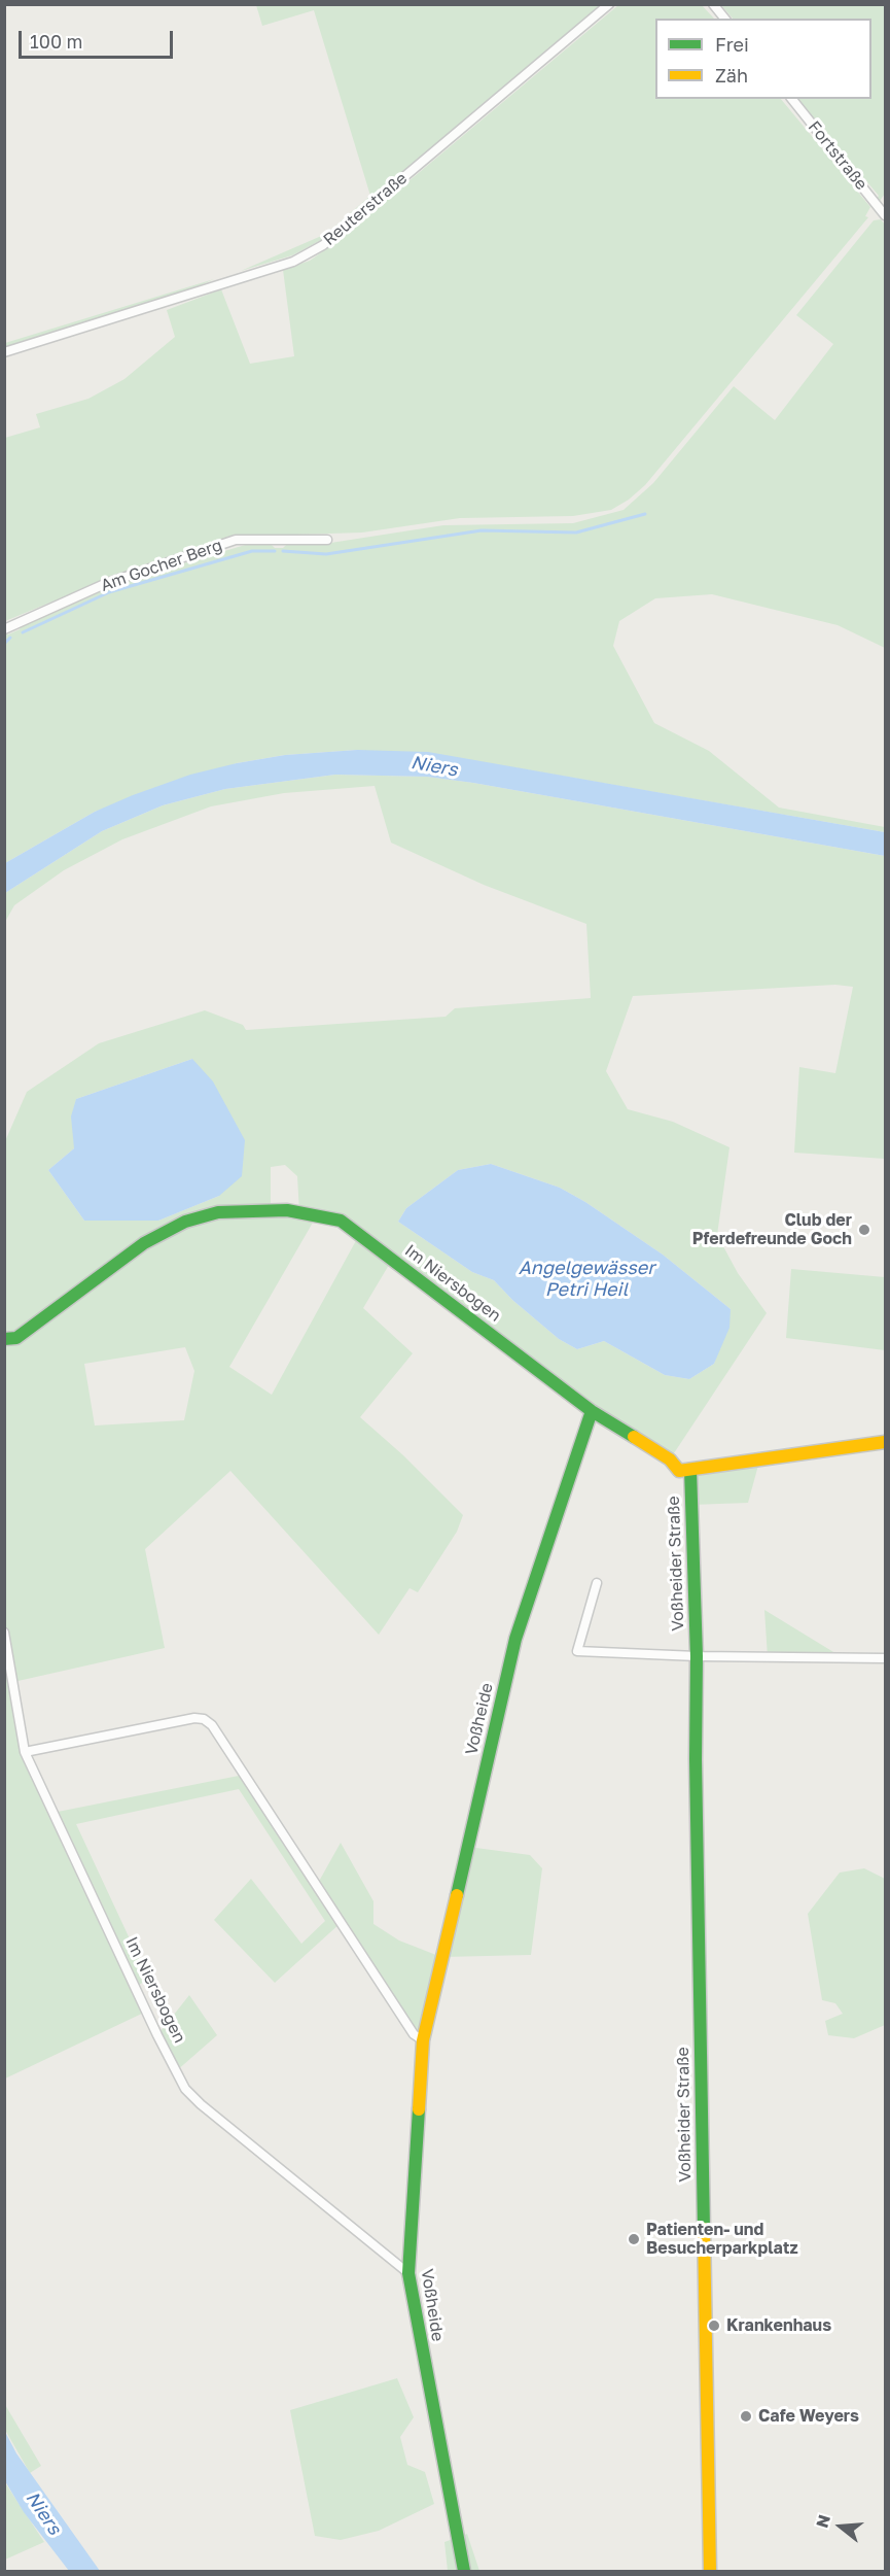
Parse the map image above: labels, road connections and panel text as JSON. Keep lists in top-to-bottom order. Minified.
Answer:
{"streets":{"street":["Fortstraße","Reuterstraße","Am Gocher Berg","Im Niersbogen","Voßheider Straße","Voßheide"]},"crossings":[["Im Niersbogen","Voßheider Straße"],["Im Niersbogen","Voßheide"]],"water":["Niers","Angelgewässer Petri Heil"],"places":["Club der Pferdefreunde Goch","Patienten- und Besucherparkplatz","Krankenhaus","Cafe Weyers"],"legend":["Frei","Zäh"],"scale_bar":"100 m","north":"left"}
